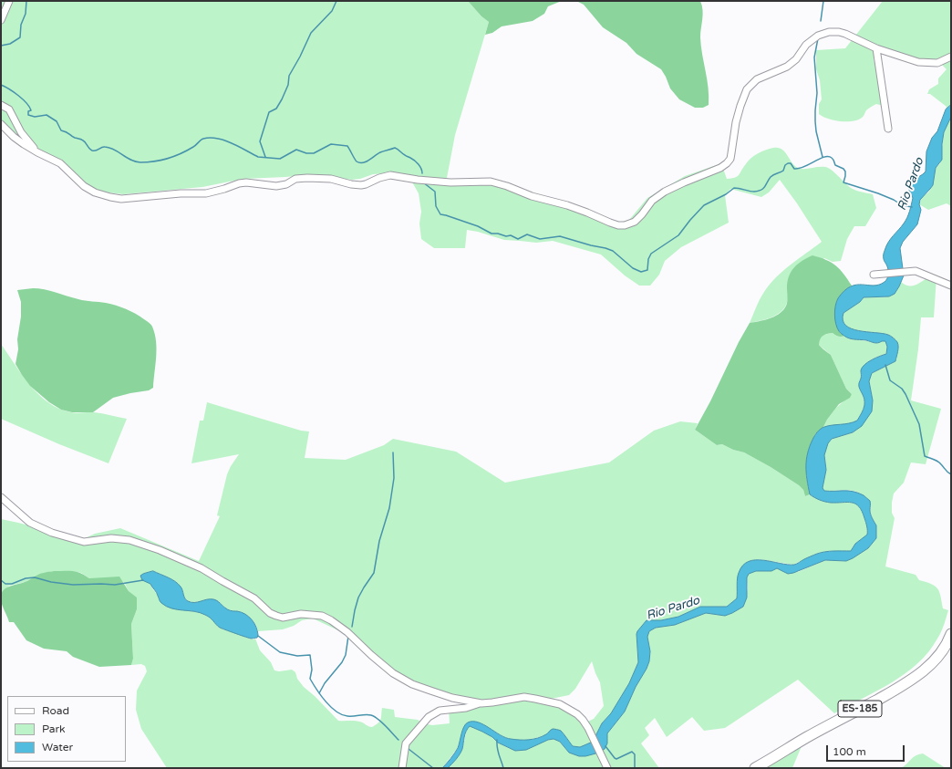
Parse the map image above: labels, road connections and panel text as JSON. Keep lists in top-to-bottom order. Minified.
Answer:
{"streets":{"main road":["ES-185"]},"water":["Rio Pardo"],"legend":["Road","Park","Water"],"scale_bar":"100 m"}
